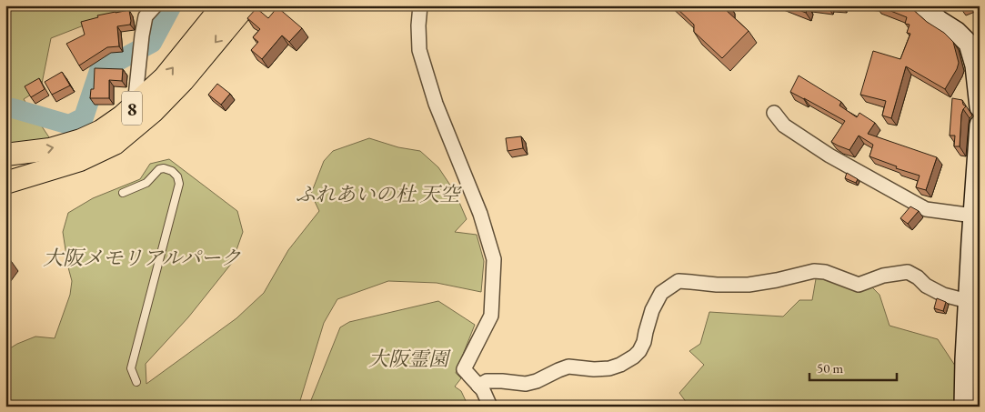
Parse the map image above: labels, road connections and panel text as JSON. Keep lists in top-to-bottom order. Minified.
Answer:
{"streets":{"main road":["8"]},"parks":["ふれあいの杜 天空","大阪メモリアルパーク","大阪霊園"],"scale_bar":"50 m"}
